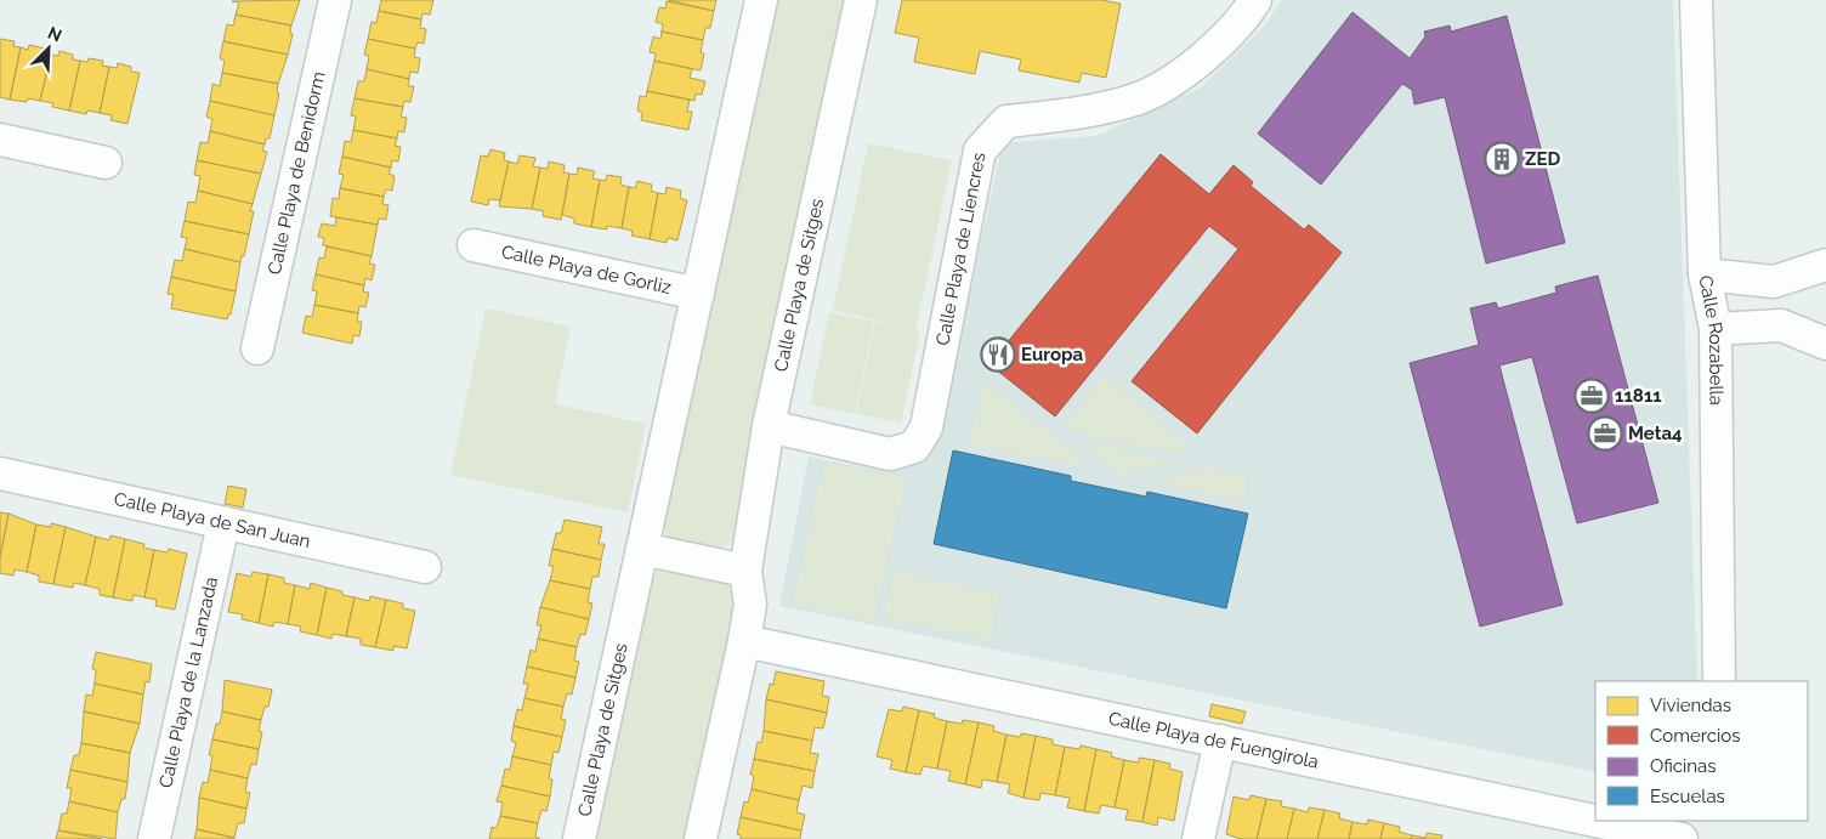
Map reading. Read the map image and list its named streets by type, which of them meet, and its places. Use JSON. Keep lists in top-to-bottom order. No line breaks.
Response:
{"streets":{"street":["Calle Playa de Benidorm","Calle Playa de Liencres","Calle Playa de Gorliz","Calle Playa de Sitges","Calle Rozabella","Calle Playa de San Juan","Calle Playa de la Lanzada","Calle Playa de Fuengirola"]},"crossings":[["Calle Playa de Liencres","Calle Playa de Sitges"],["Calle Playa de Gorliz","Calle Playa de Sitges"],["Calle Playa de Sitges","Calle Playa de Fuengirola"],["Calle Playa de San Juan","Calle Playa de la Lanzada"]],"places":{"building":["ZED"],"restaurant":["Europa"],"office":["11811","Meta4"]},"legend":["Viviendas","Comercios","Oficinas","Escuelas"],"north":"top right"}
